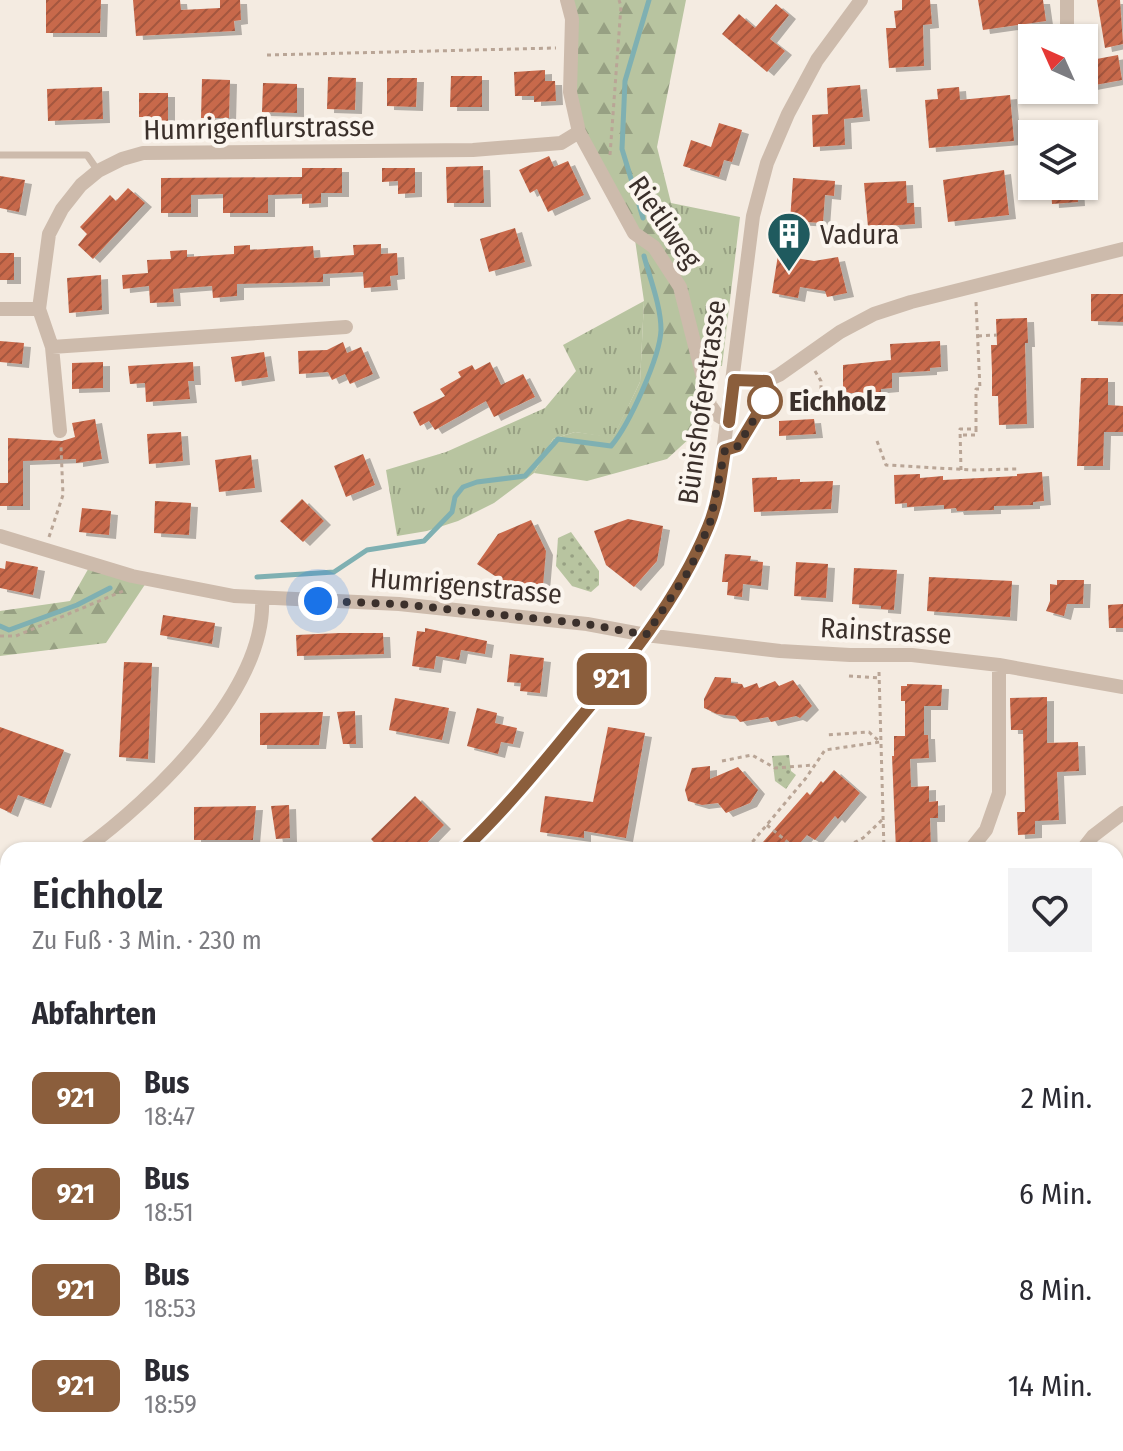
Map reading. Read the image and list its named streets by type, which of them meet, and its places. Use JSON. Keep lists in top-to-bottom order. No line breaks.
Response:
{"streets":{"street":["Humrigenflurstrasse","Rietliweg","Bünishoferstrasse","Humrigenstrasse","Rainstrasse"]},"crossings":[["Humrigenflurstrasse","Rietliweg"],["Rietliweg","Bünishoferstrasse"],["Bünishoferstrasse","Humrigenstrasse"],["Bünishoferstrasse","Rainstrasse"],["Humrigenstrasse","Rainstrasse"]],"places":{"building":["Vadura"],"other":["Eichholz"]},"lines":["bus line 921"],"north":"top left","page":{"on_map":"921","heading":[["Eichholz","Zu Fuß · 3 Min. · 230 m"],"Abfahrten"],"list":[{"mark":"921","name":"Bus","note":"18:47","value":"2 Min."},{"mark":"921","name":"Bus","note":"18:51","value":"6 Min."},{"mark":"921","name":"Bus","note":"18:53","value":"8 Min."},{"mark":"921","name":"Bus","note":"18:59","value":"14 Min."}]}}
